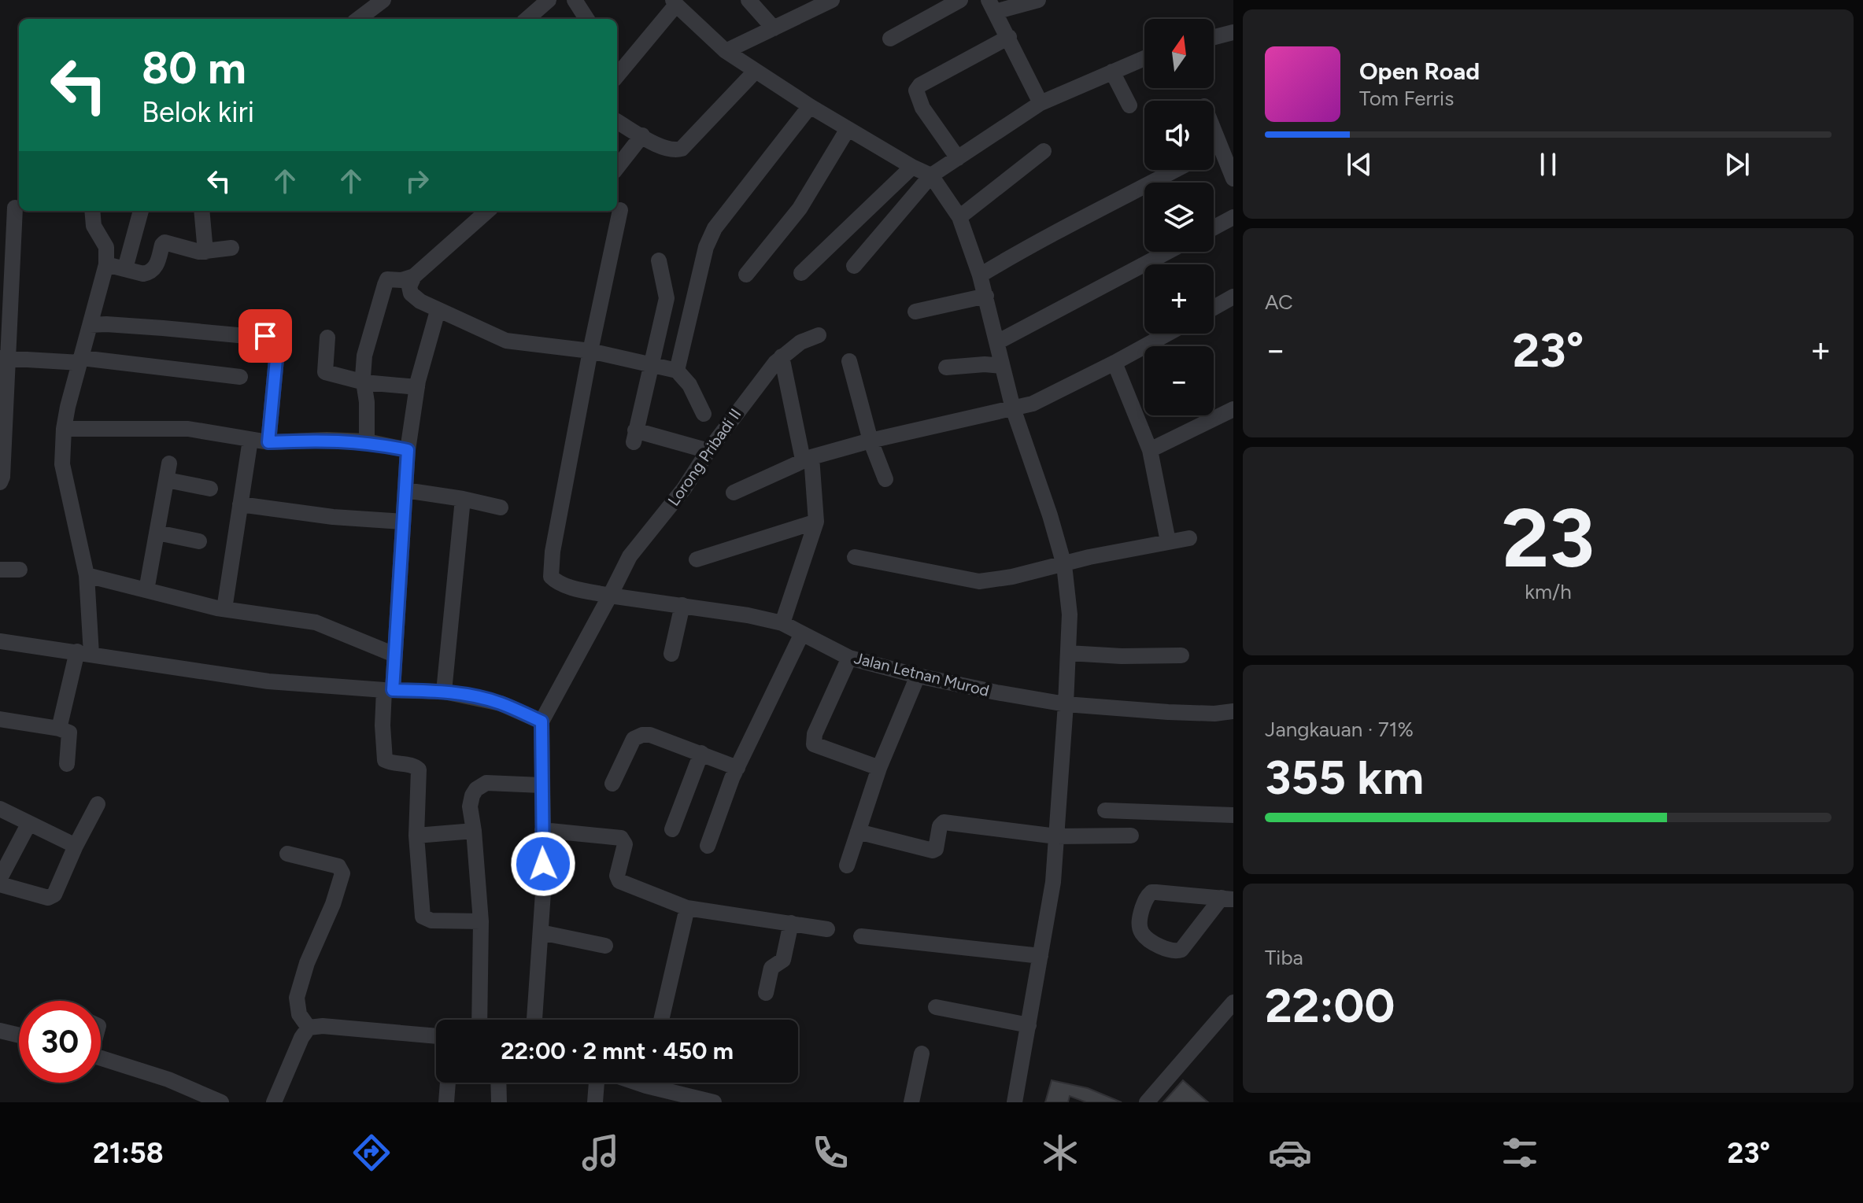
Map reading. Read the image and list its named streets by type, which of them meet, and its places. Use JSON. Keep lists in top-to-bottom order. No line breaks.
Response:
{"streets":{"street":["Lorong Pribadi II","Jalan Letnan Murod"]},"crossings":[["Lorong Pribadi II","Jalan Letnan Murod"]],"north":"top","page":{"map_buttons":["+","−"],"turn":["80 m","Belok kiri"],"song":["Open Road","Tom Ferris"],"tile":["AC",["23","km/h"],["Jangkauan · 71%","355 km"],["Tiba","22:00"]],"heat":["−","23°","+"],"limit":"30","trip":"22:00 · 2 mnt · 450 m","tabs":["21:58","23°"]}}
